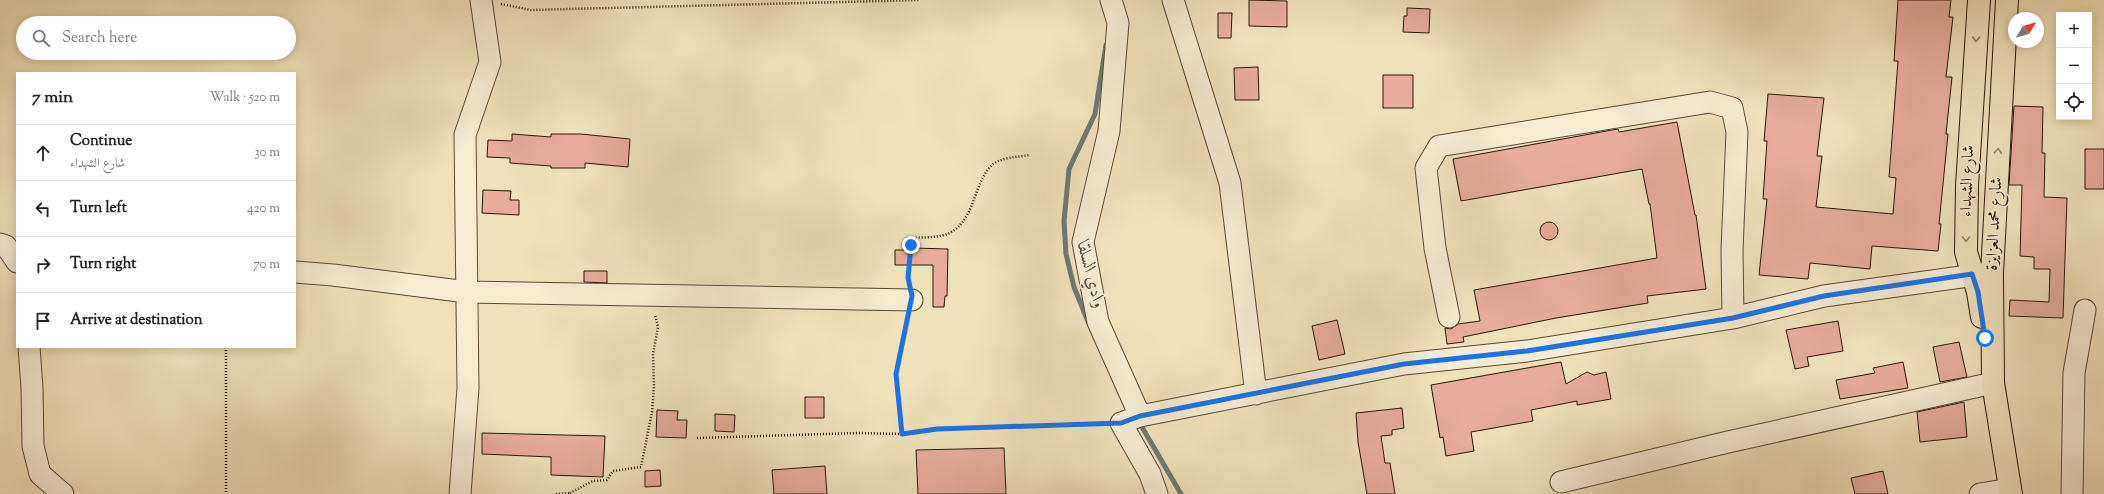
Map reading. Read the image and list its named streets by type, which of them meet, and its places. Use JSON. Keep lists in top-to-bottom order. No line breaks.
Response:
{"streets":{"main road":["شارع الشهداء","شارع محمد العزايزة"]},"crossings":[["شارع الشهداء","شارع محمد العزايزة"]],"one_way":["شارع الشهداء","شارع محمد العزايزة"],"water":["وادي السلقا"],"north":"top right","page":{"map_buttons":["+","−"],"search":"Search here","heading":["7 min","Walk · 520 m"],"list":[["Continue","شارع الشهداء","30 m"],["Turn left","420 m"],["Turn right","70 m"],"Arrive at destination"]}}
